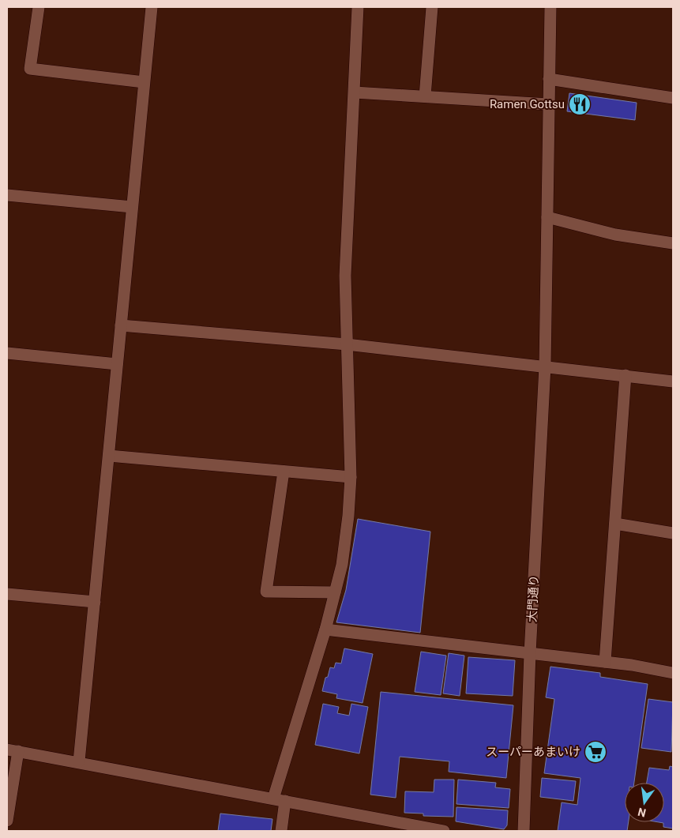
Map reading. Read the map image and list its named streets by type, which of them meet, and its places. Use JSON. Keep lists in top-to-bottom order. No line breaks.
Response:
{"streets":{"street":["大門通り"]},"places":{"restaurant":["Ramen Gottsu"],"supermarket":["スーパーあまいけ"]},"north":"bottom"}
